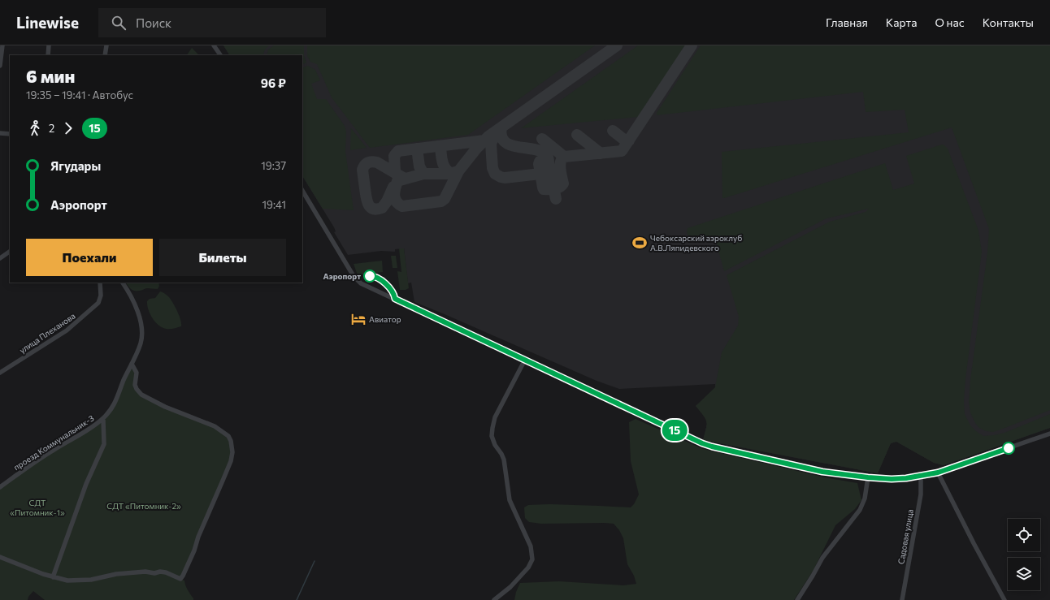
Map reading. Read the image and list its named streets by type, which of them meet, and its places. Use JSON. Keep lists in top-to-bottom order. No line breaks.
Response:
{"streets":{"street":["улица Плеханова","проезд Коммунальник-3","Садовая улица"]},"parks":["СДТ «Питомник-1»","СДТ «Питомник-2»"],"places":{"sports":["Чебоксарский аэроклуб А.В.Ляпидевского"],"other":["Аэропорт"],"hotel":["Авиатор"]},"lines":["bus line 15"],"page":{"header":"Linewise","search":"Поиск","nav":["Главная","Карта","О нас","Контакты"],"on_map":"15","heading":["6 мин","19:35 – 19:41 · Автобус","96 ₽"],"legs":["2","15"],"list":[{"name":"Ягудары","value":"19:37"},{"name":"Аэропорт","value":"19:41"}],"buttons":["Поехали","Билеты"]}}
